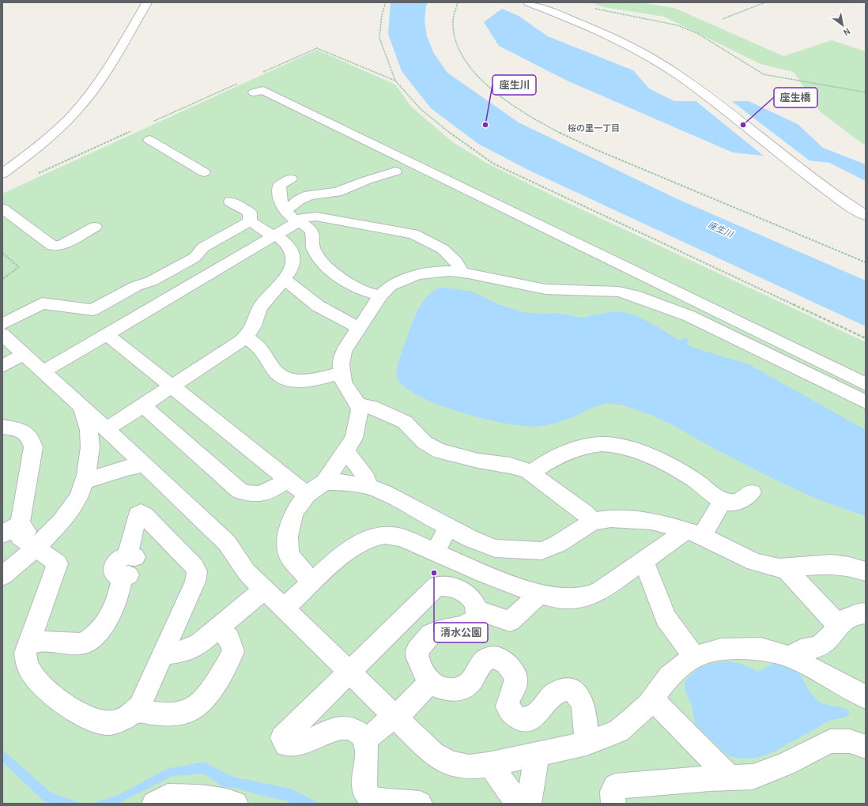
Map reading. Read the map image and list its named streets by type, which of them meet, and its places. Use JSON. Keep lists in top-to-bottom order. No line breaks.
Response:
{"districts":["桜の里一丁目"],"water":["座生川"],"places":["座生川","座生橋","清水公園"],"north":"bottom right"}
